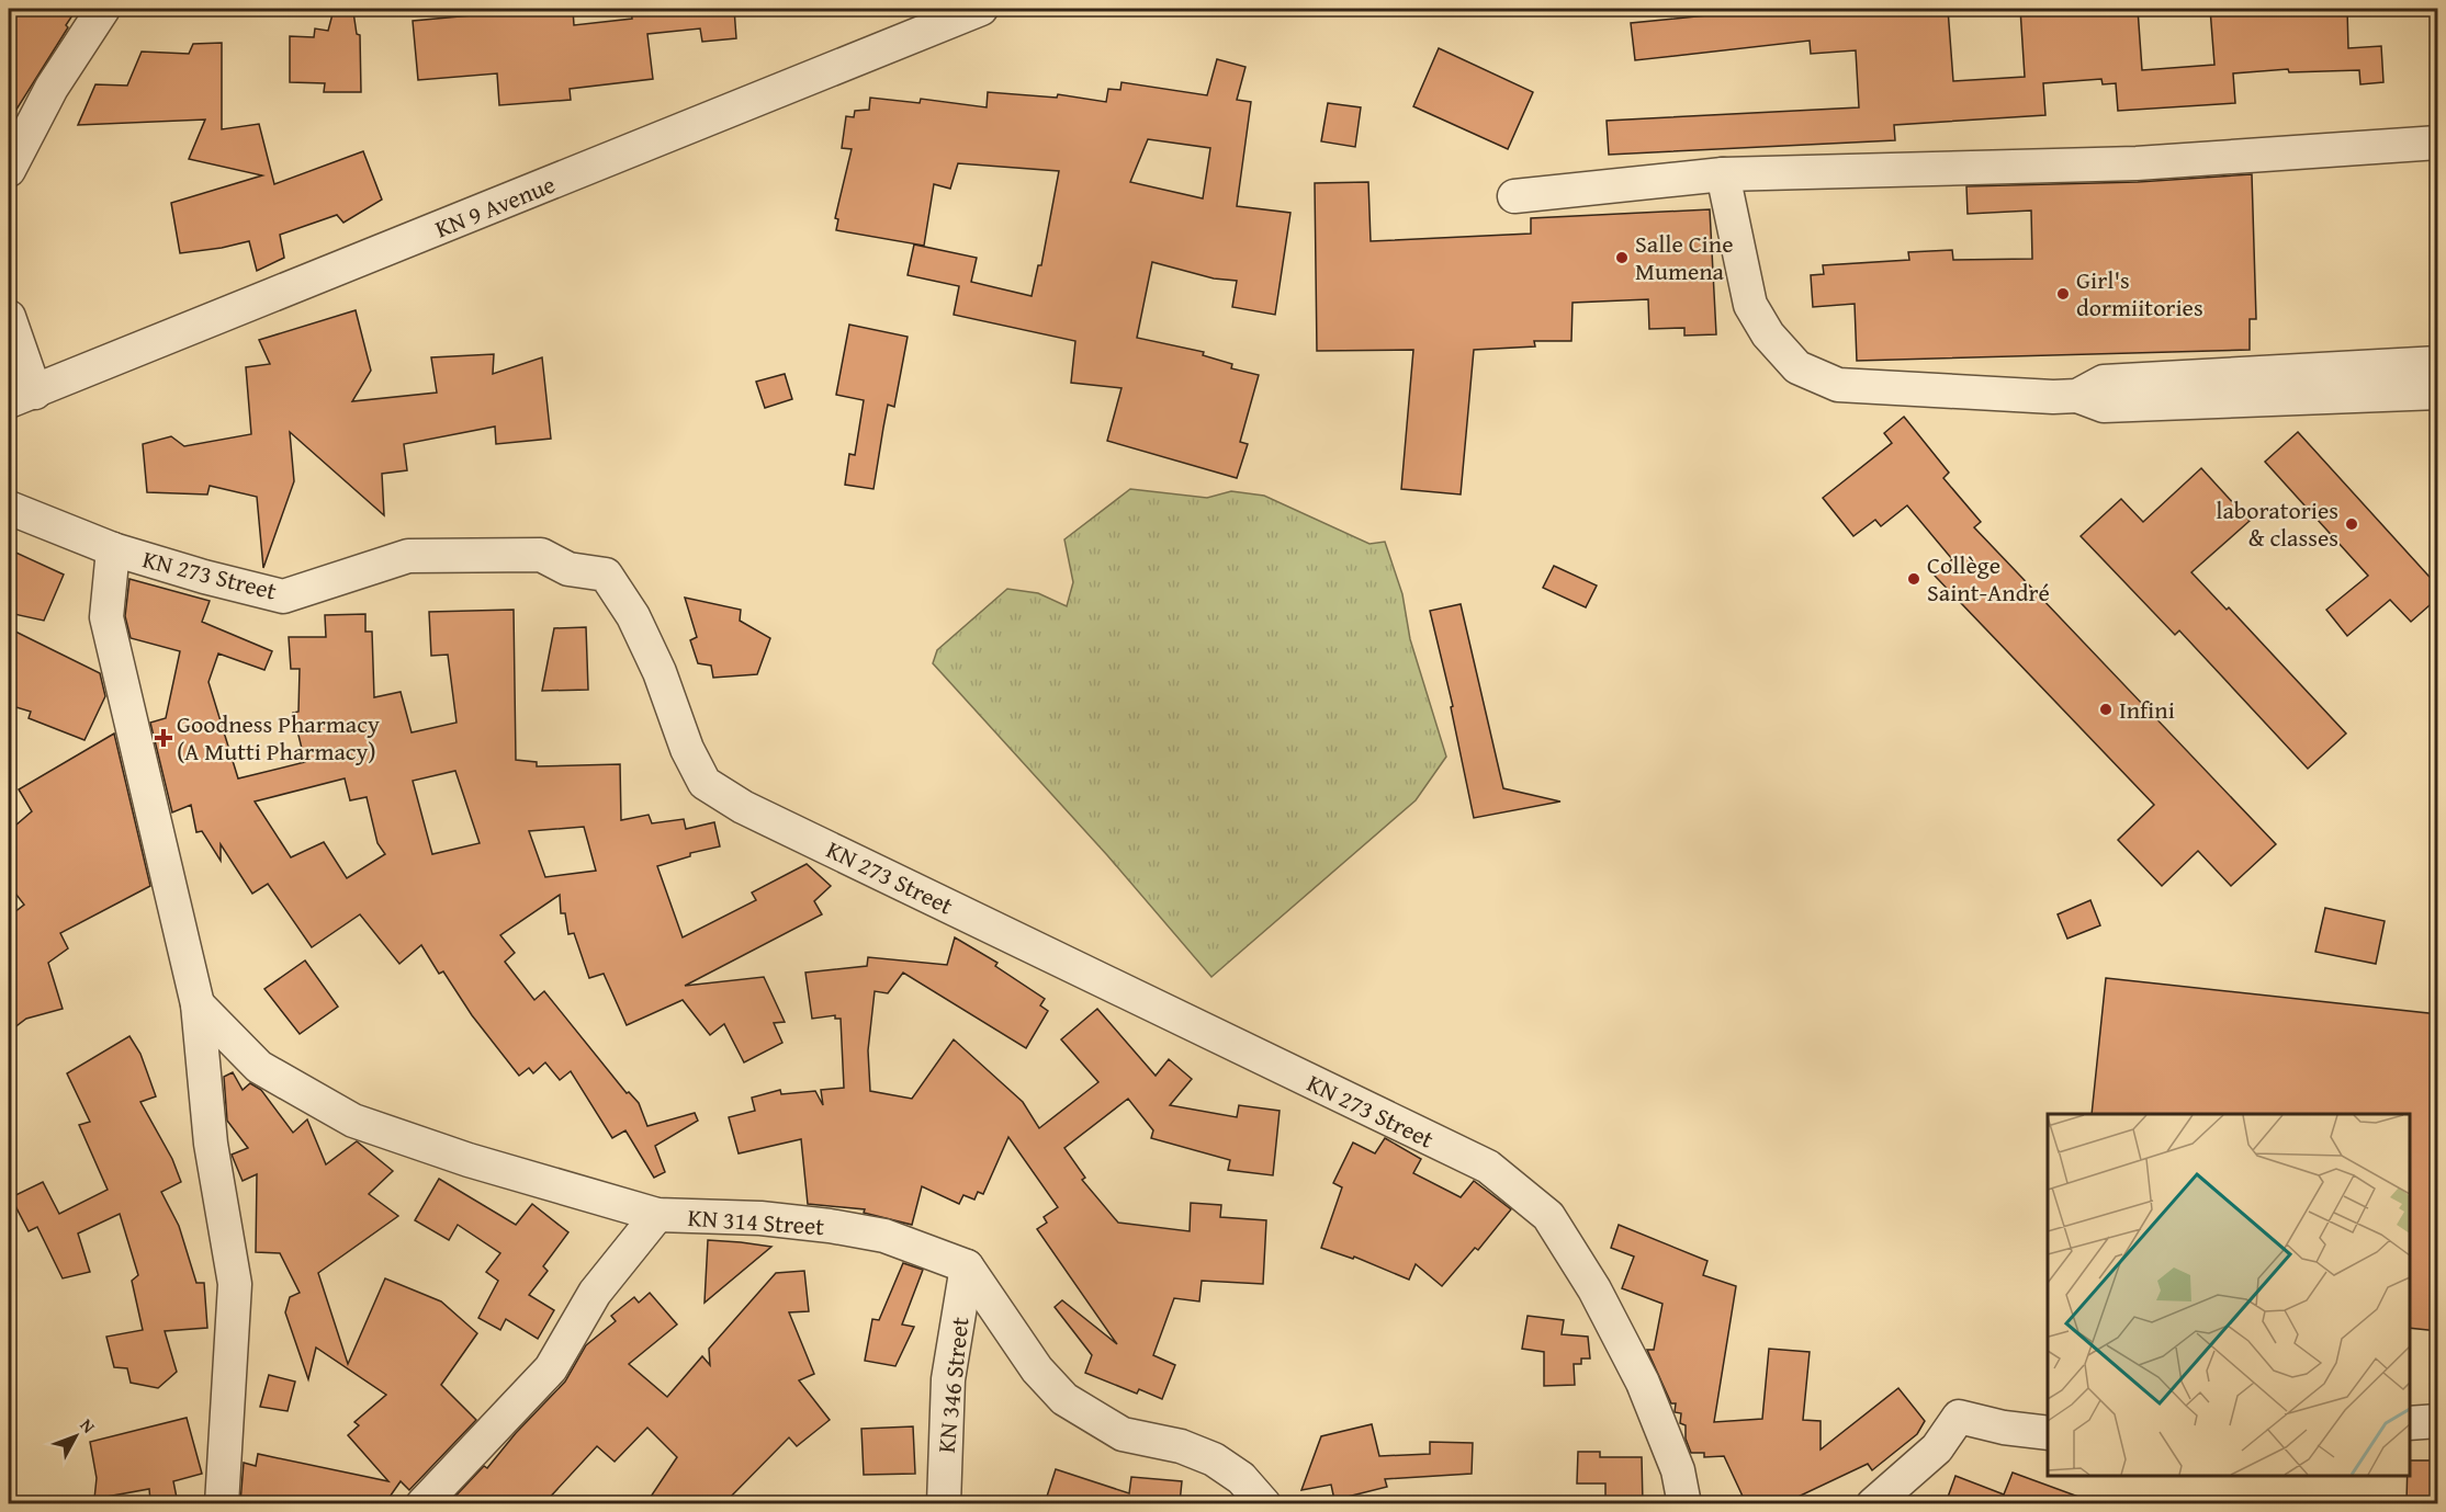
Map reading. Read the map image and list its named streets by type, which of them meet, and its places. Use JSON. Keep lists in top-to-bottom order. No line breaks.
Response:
{"streets":{"street":["KN 9 Avenue","KN 273 Street","KN 314 Street","KN 346 Street"]},"crossings":[["KN 314 Street","KN 346 Street"]],"places":{"other":["Salle Cine Mumena","Girl's dormiitories","laboratories & classes","Collège Saint-André","Infini"],"health":["Goodness Pharmacy (A Mutti Pharmacy)"]},"north":"top right"}
